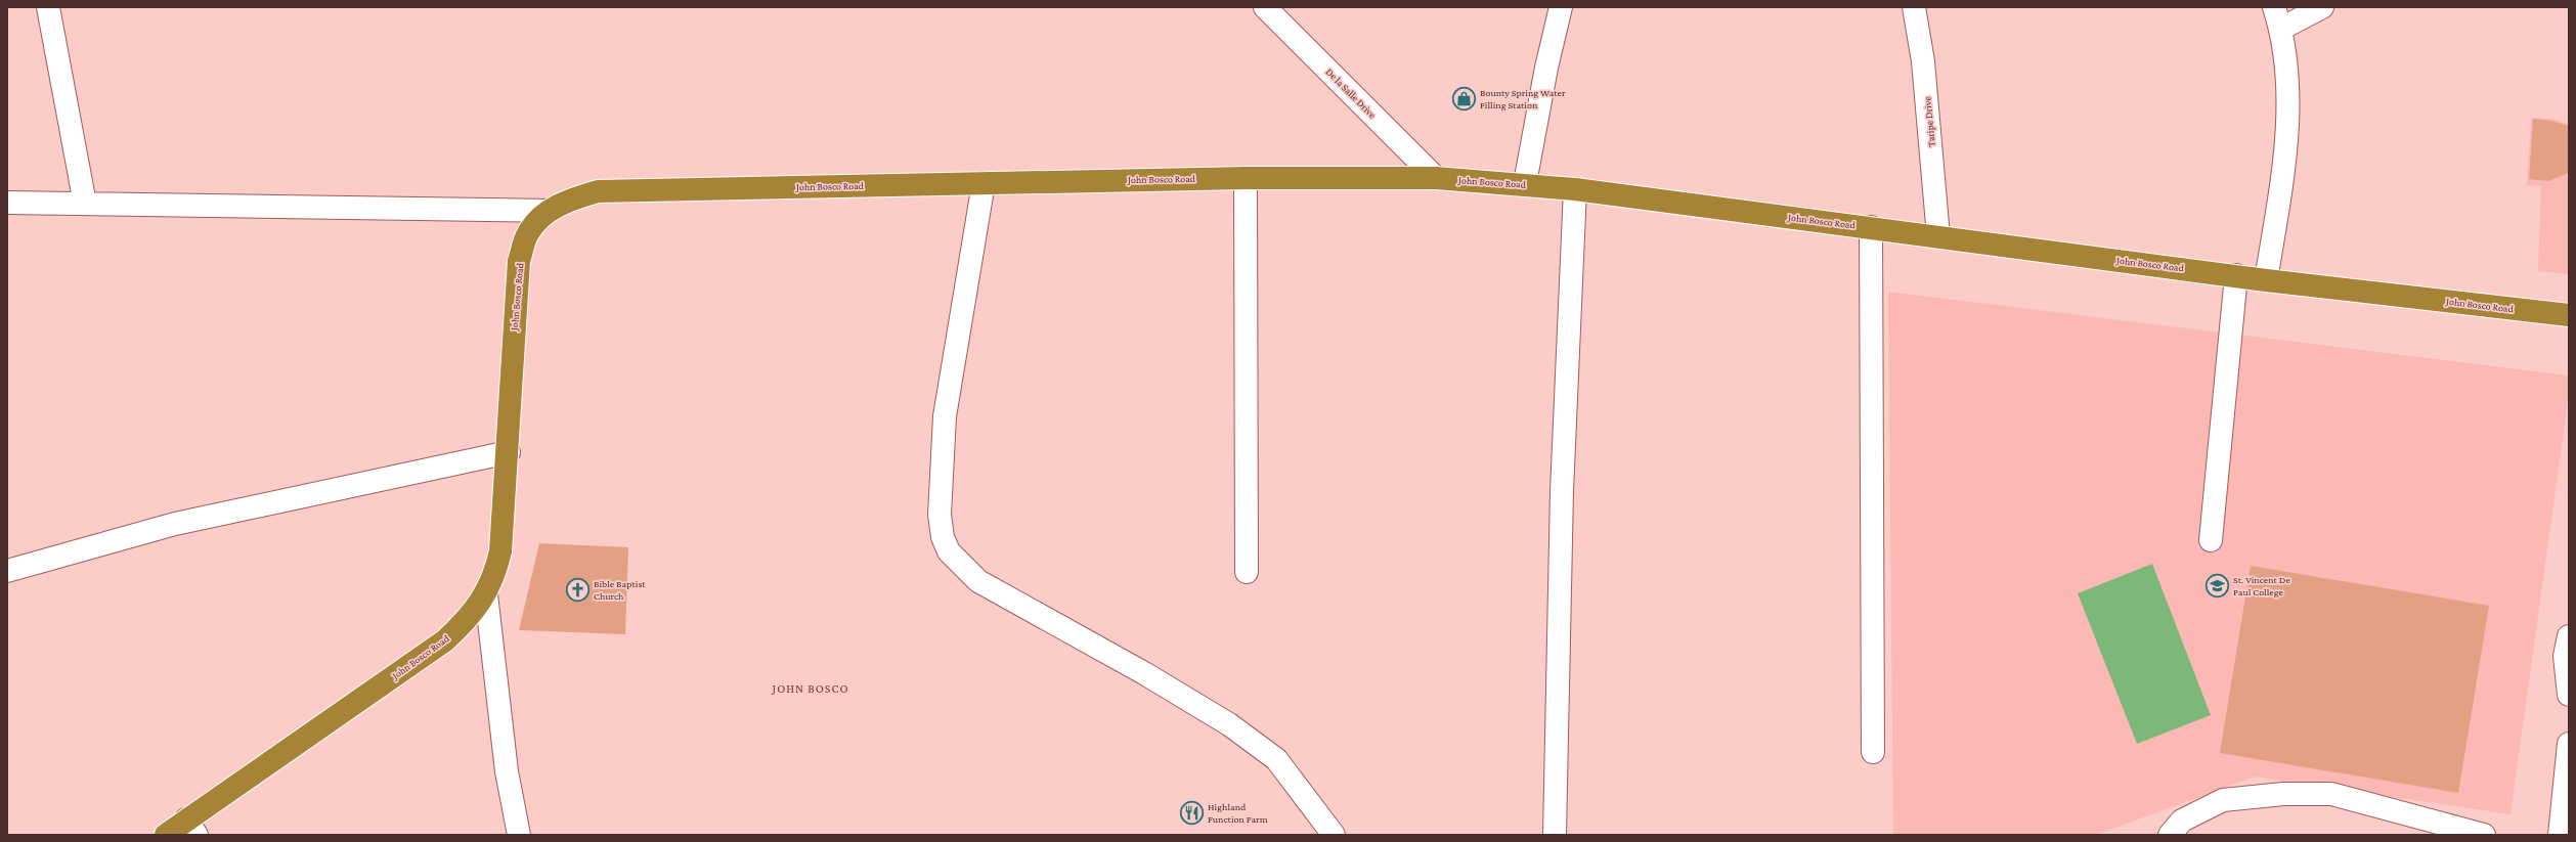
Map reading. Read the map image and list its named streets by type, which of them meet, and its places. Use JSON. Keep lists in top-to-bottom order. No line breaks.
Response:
{"streets":{"highway":["John Bosco Road"],"street":["De la Salle Drive","Taripe Drive"]},"crossings":[["De la Salle Drive","John Bosco Road"],["Taripe Drive","John Bosco Road"]],"districts":["JOHN BOSCO"],"places":{"shop":["Bounty Spring Water Filling Station"],"school or university":["St. Vincent De Paul College"],"church":["Bible Baptist Church"],"restaurant":["Highland Function Farm"]}}
